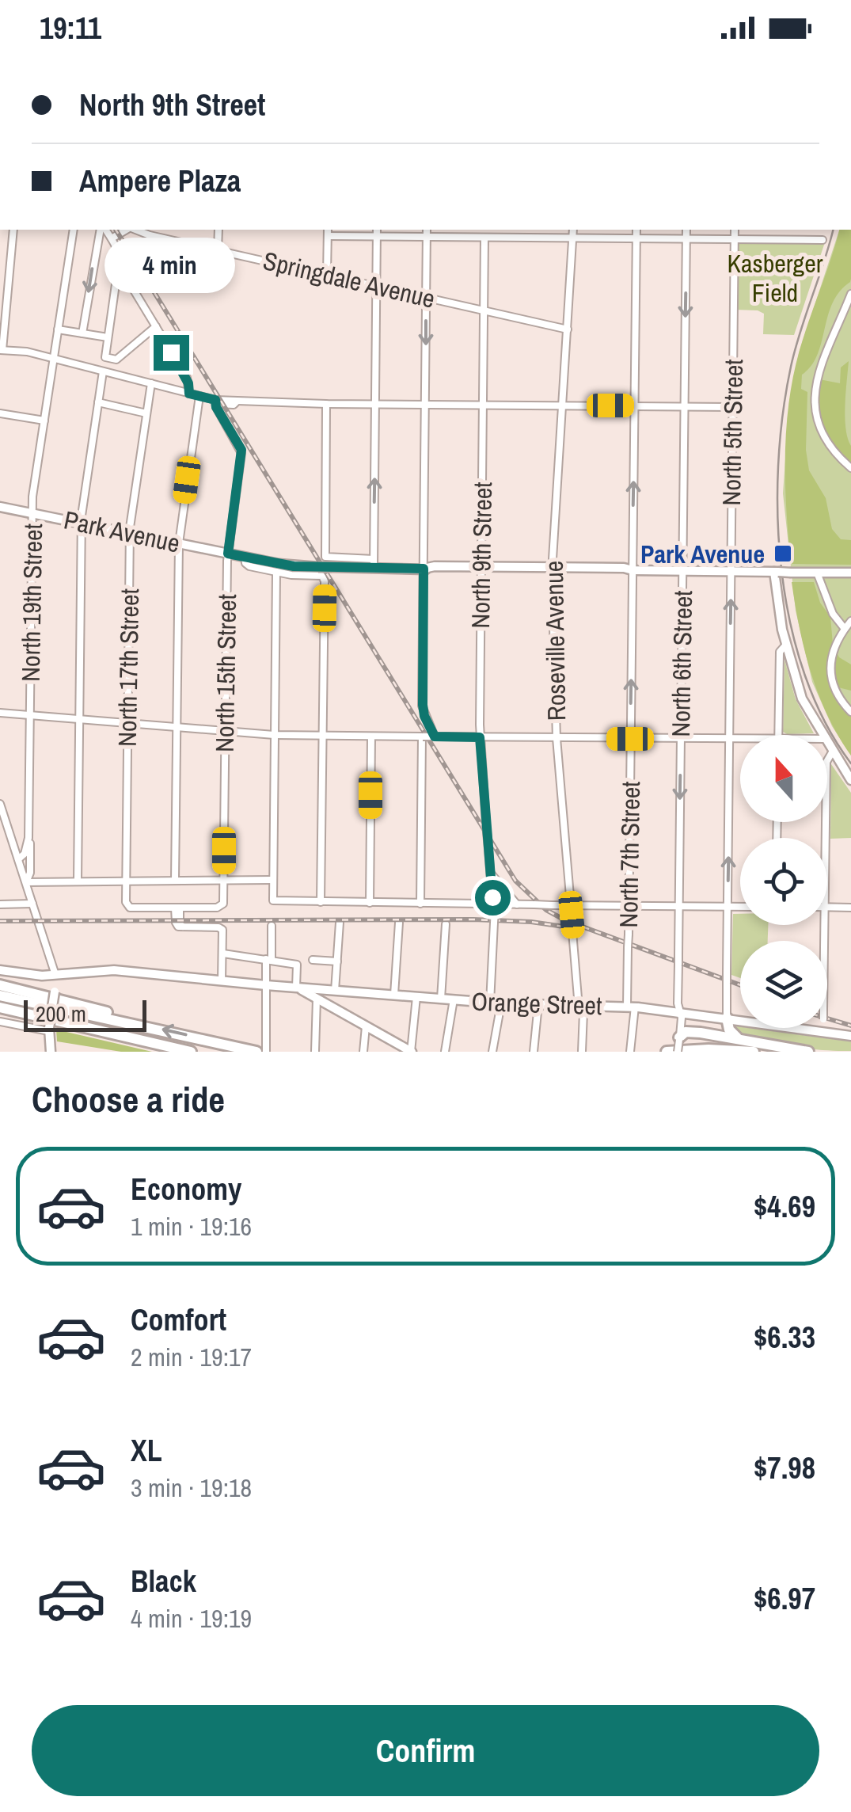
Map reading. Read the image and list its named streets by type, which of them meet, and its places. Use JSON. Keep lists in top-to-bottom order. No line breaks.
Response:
{"streets":{"main road":["Park Avenue","Orange Street"],"street":["Springdale Avenue","North 5th Street","North 9th Street","North 19th Street","Roseville Avenue","North 6th Street","North 17th Street","North 15th Street","North 7th Street"]},"crossings":[["Springdale Avenue","North 9th Street"],["Springdale Avenue","Roseville Avenue"],["North 5th Street","Park Avenue"],["North 5th Street","Orange Street"],["Park Avenue","North 9th Street"],["Park Avenue","North 19th Street"],["Park Avenue","Roseville Avenue"],["Park Avenue","North 6th Street"],["Park Avenue","North 17th Street"],["Park Avenue","North 15th Street"],["Park Avenue","North 7th Street"],["North 9th Street","Orange Street"],["Roseville Avenue","Orange Street"],["North 6th Street","Orange Street"],["North 17th Street","North 15th Street"],["North 7th Street","Orange Street"]],"one_way":["North 5th Street","North 6th Street","North 7th Street"],"parks":["Kasberger Field"],"places":{"transit":["Park Avenue"]},"scale_bar":"200 m","north":"top","page":{"status":"19:11","banner":["North 9th Street","Ampere Plaza"],"bubble":"4 min","scale":"200 m","heading":"Choose a ride","list":[{"name":"Economy","note":"1 min · 19:16","value":"$4.69"},{"name":"Comfort","note":"2 min · 19:17","value":"$6.33"},{"name":"XL","note":"3 min · 19:18","value":"$7.98"},{"name":"Black","note":"4 min · 19:19","value":"$6.97"}],"buttons":"Confirm"}}
